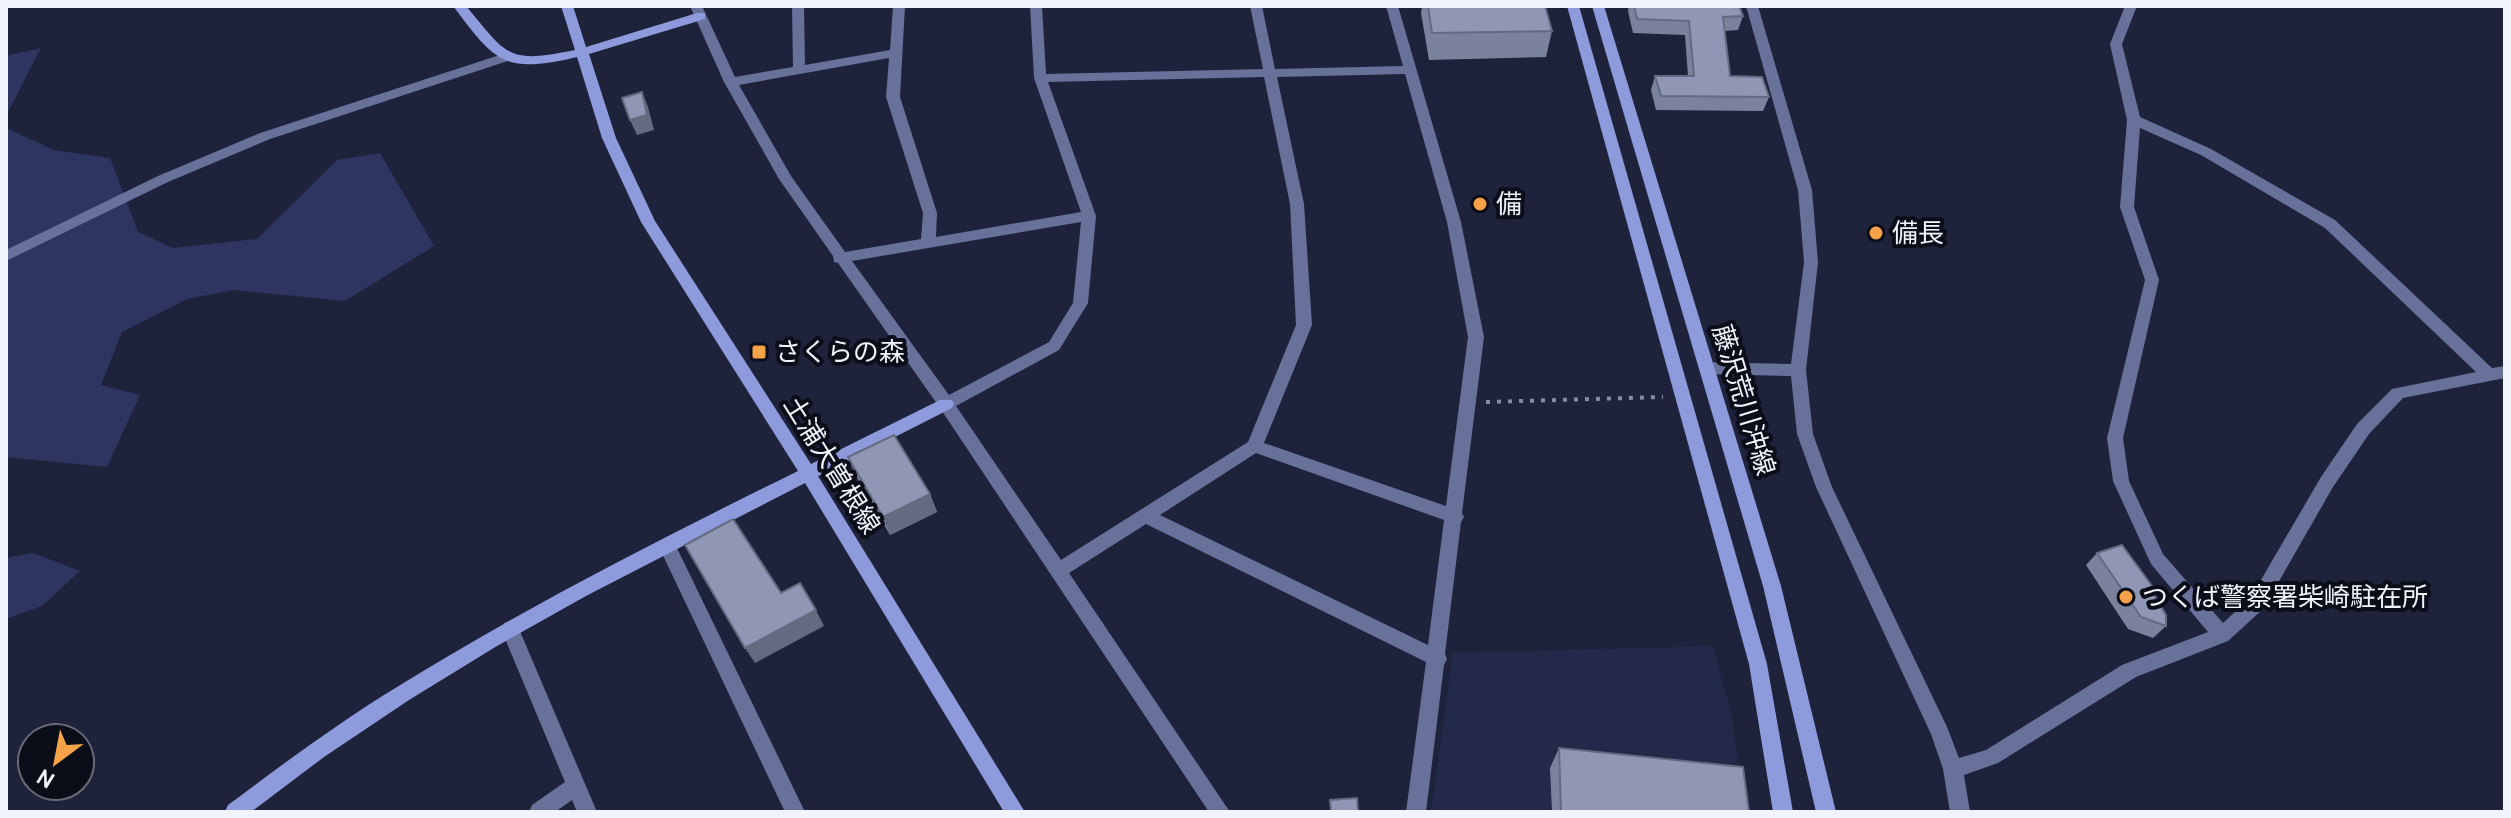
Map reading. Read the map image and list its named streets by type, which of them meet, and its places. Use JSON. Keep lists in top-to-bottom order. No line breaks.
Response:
{"streets":{"main road":["藤沢荒川沖線","土浦大曽根線"]},"places":{"other":["備","備長","つくば警察署柴崎駐在所"],"transit":["さくらの森"]},"north":"bottom left"}
